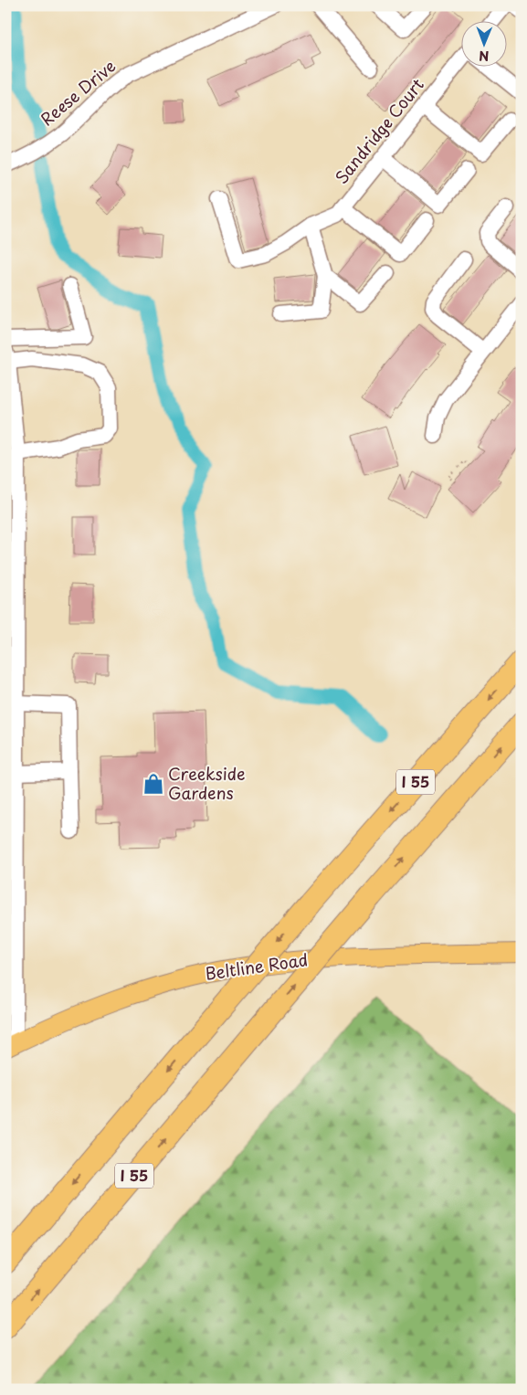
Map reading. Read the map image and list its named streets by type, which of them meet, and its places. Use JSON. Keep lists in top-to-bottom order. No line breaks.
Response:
{"streets":{"highway":["I 55"],"main road":["Beltline Road"],"street":["Reese Drive","Sandridge Court"]},"places":{"shop":["Creekside Gardens"]},"north":"bottom"}
